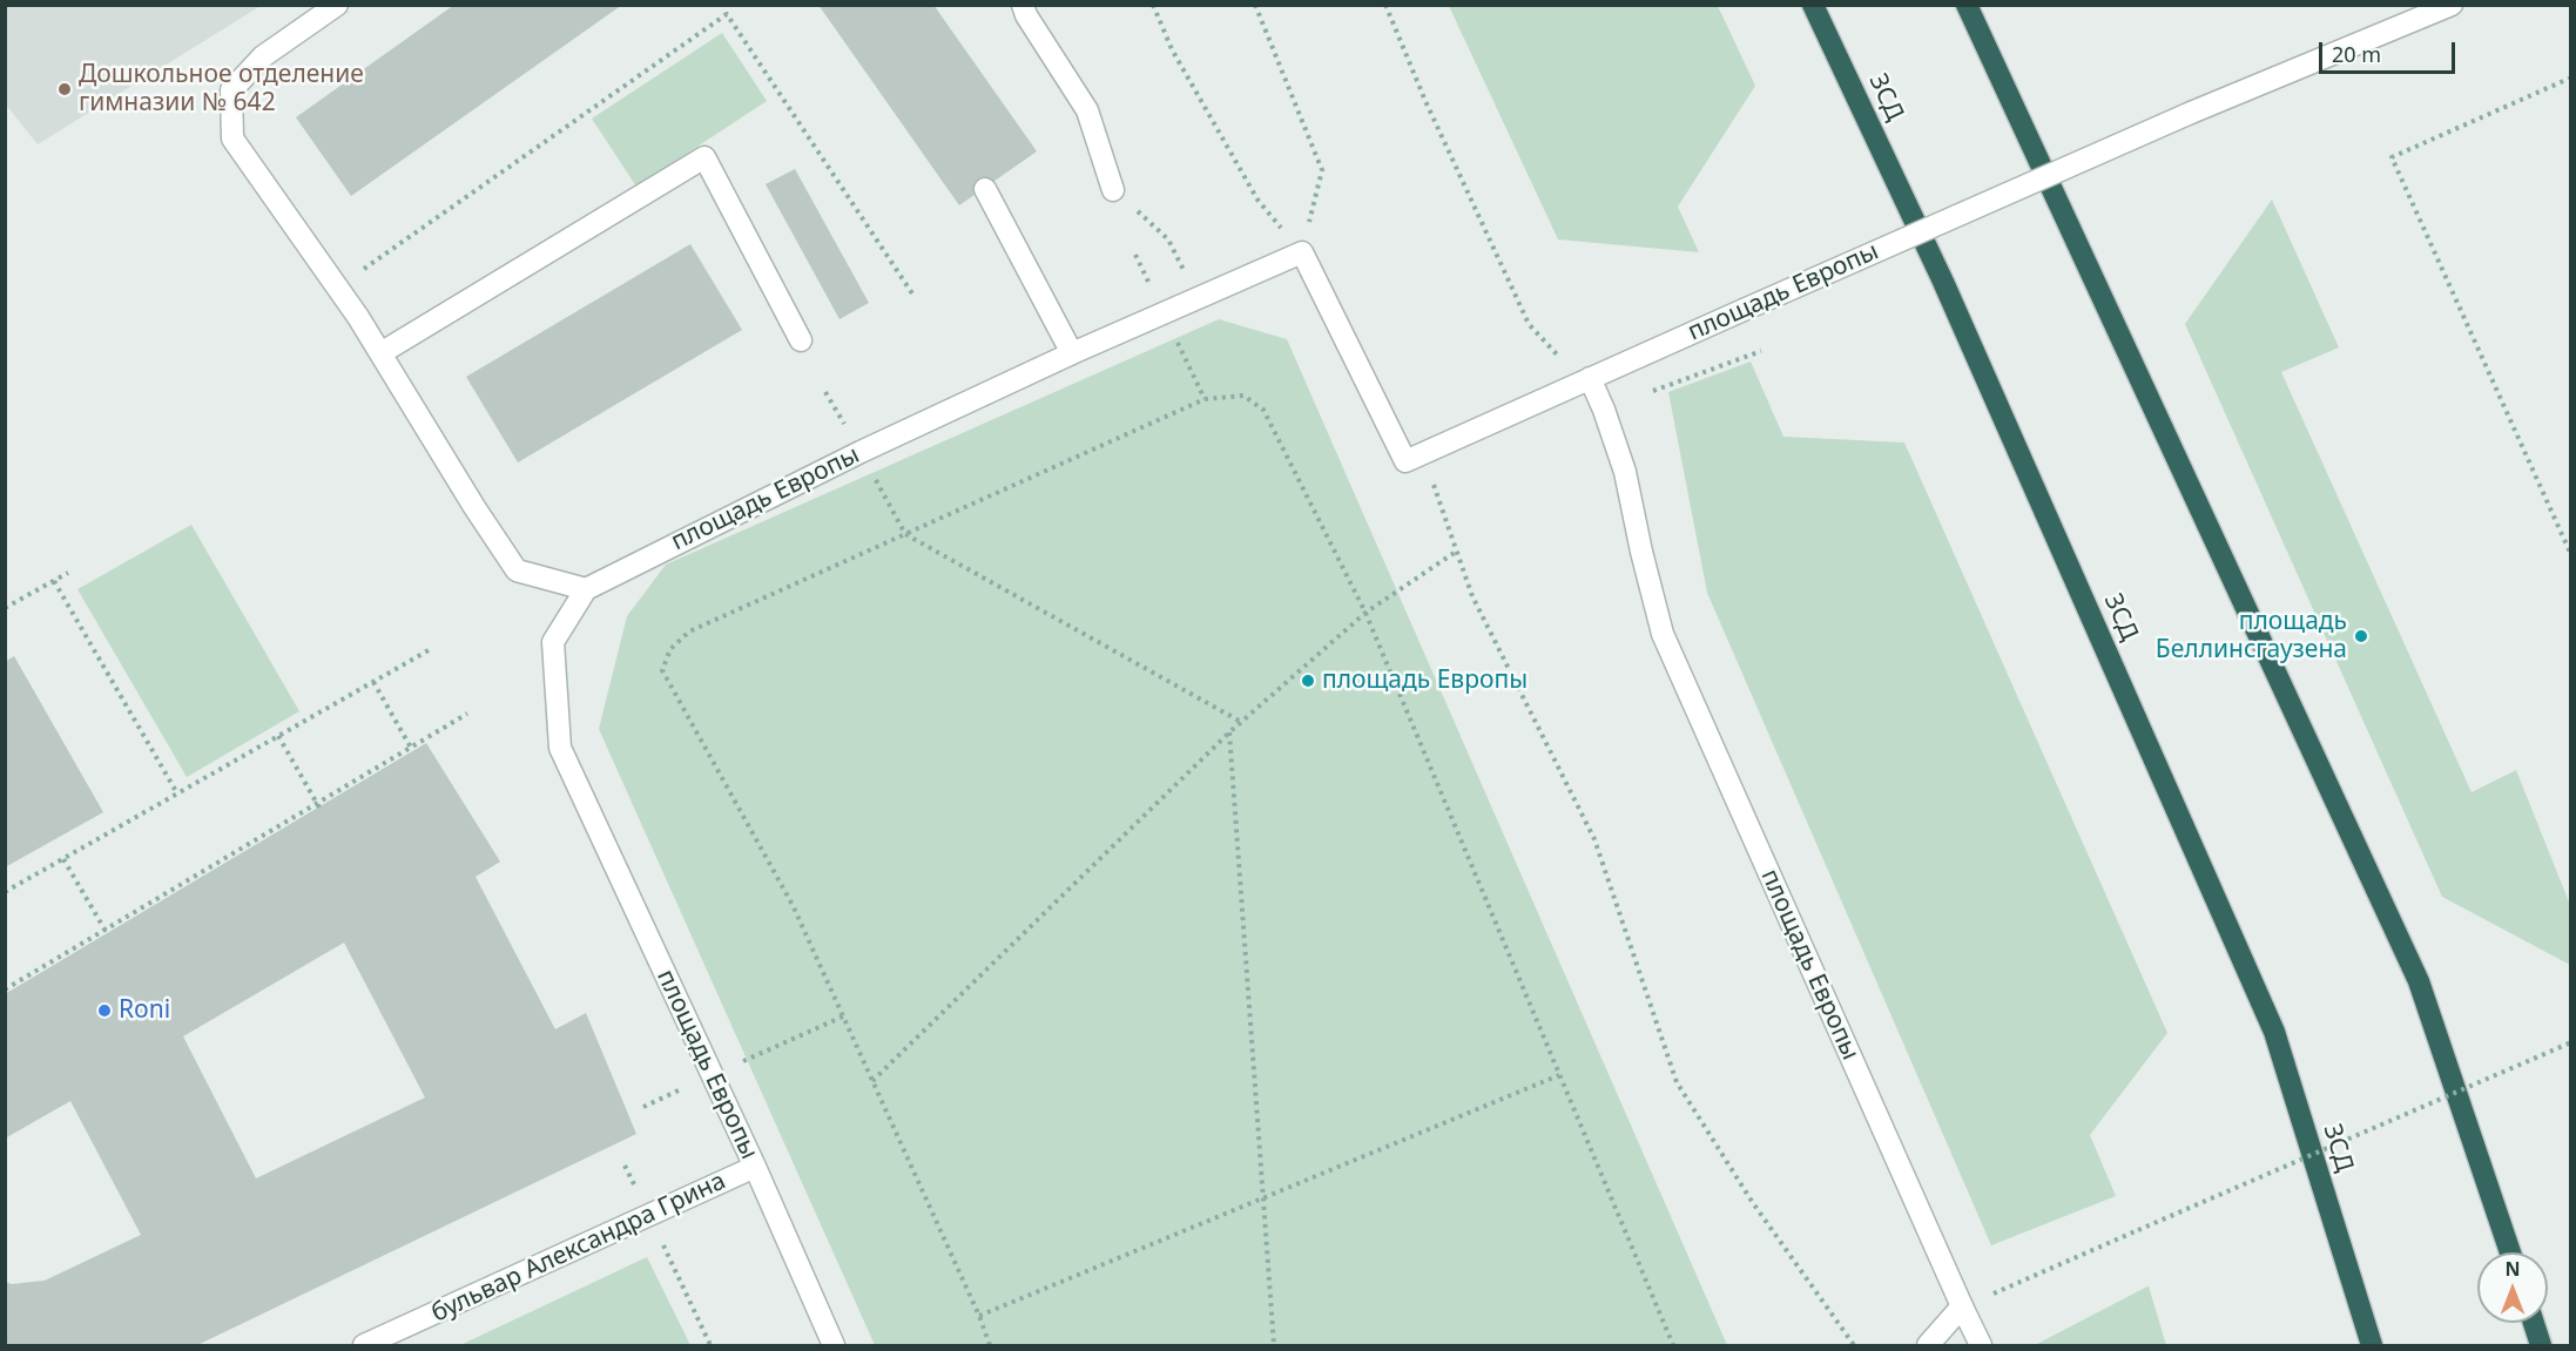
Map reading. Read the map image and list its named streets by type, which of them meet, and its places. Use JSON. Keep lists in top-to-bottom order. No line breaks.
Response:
{"streets":{"highway":["ЗСД"],"street":["площадь Европы","бульвар Александра Грина"]},"crossings":[["площадь Европы","бульвар Александра Грина"]],"places":["Дошкольное отделение гимназии № 642","площадь Беллинсгаузена","площадь Европы","Roni"],"scale_bar":"20 m","north":"top"}
